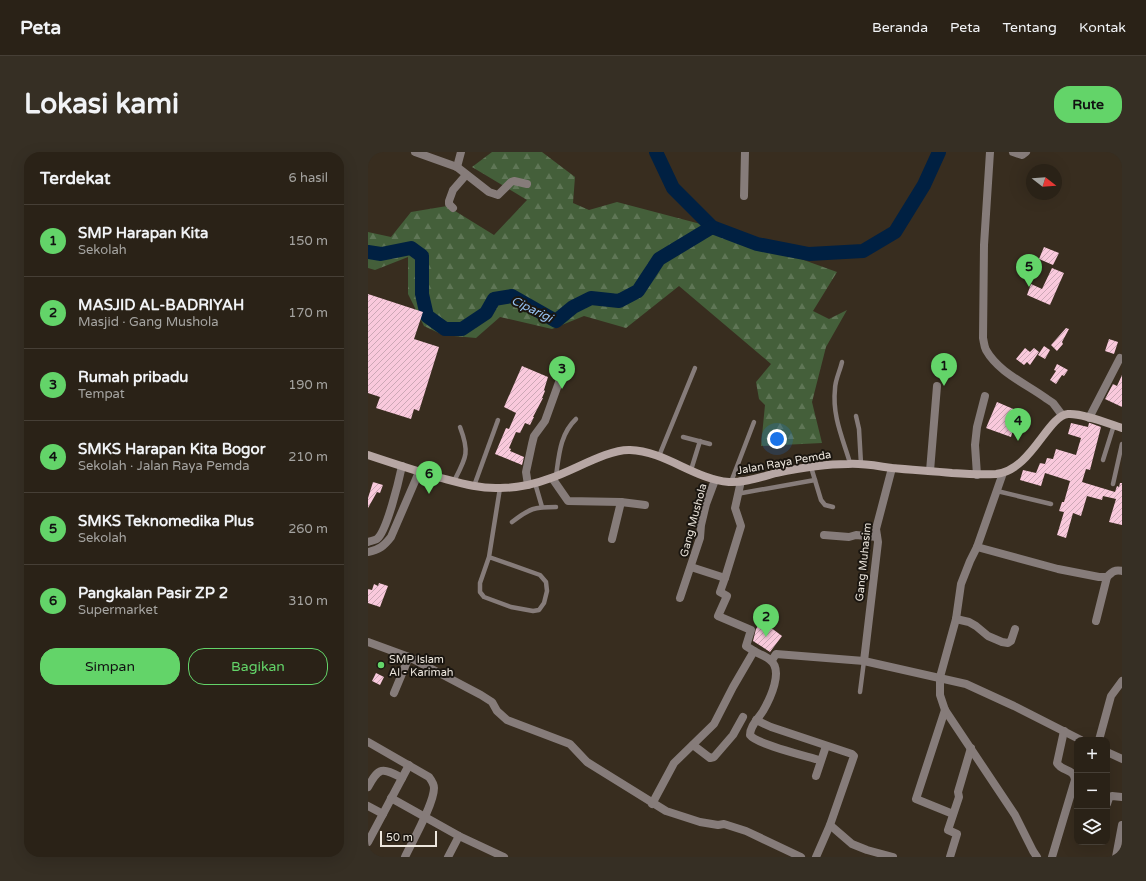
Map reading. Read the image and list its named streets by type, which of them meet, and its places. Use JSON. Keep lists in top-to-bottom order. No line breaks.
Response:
{"streets":{"main road":["Jalan Raya Pemda"],"street":["Gang Mushola","Gang Muhasim"]},"crossings":[["Jalan Raya Pemda","Gang Mushola"],["Jalan Raya Pemda","Gang Muhasim"]],"water":["Ciparigi"],"places":["SMP Islam Al - Karimah"],"scale_bar":"50 m","north":"right","page":{"header":"Peta","nav":["Beranda","Peta","Tentang","Kontak"],"buttons":["Rute",["Simpan","Bagikan"]],"title":"Lokasi kami","heading":["Terdekat","6 hasil"],"list":[{"mark":"1","name":"SMP Harapan Kita","note":"Sekolah","value":"150 m"},{"mark":"2","name":"MASJID AL-BADRIYAH","note":"Masjid · Gang Mushola","value":"170 m"},{"mark":"3","name":"Rumah pribadu","note":"Tempat","value":"190 m"},{"mark":"4","name":"SMKS Harapan Kita Bogor","note":"Sekolah · Jalan Raya Pemda","value":"210 m"},{"mark":"5","name":"SMKS Teknomedika Plus","note":"Sekolah","value":"260 m"},{"mark":"6","name":"Pangkalan Pasir ZP 2","note":"Supermarket","value":"310 m"}],"pins":["5","1","3","4","6","2"],"map_buttons":["+","−"],"scale":"50 m"}}
